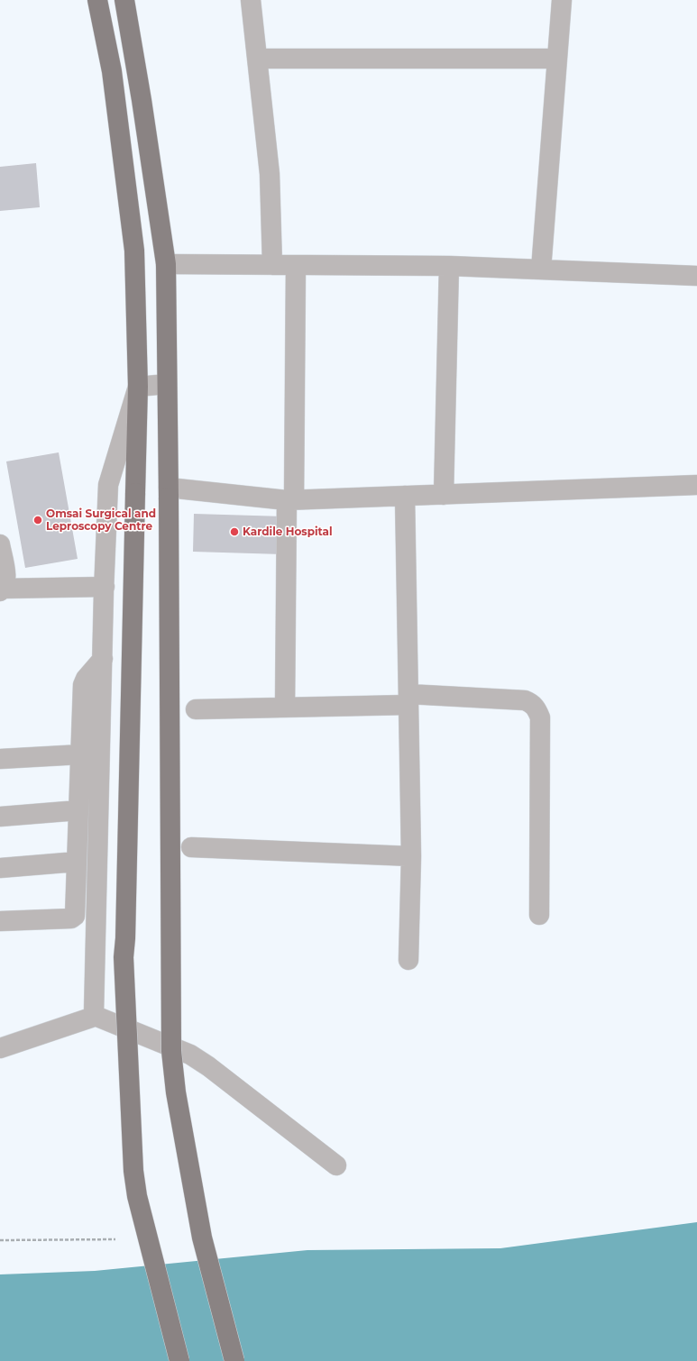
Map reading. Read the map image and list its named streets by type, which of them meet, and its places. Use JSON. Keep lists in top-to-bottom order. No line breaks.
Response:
{"places":["Omsai Surgical and Leproscopy Centre","Kardile Hospital"]}
